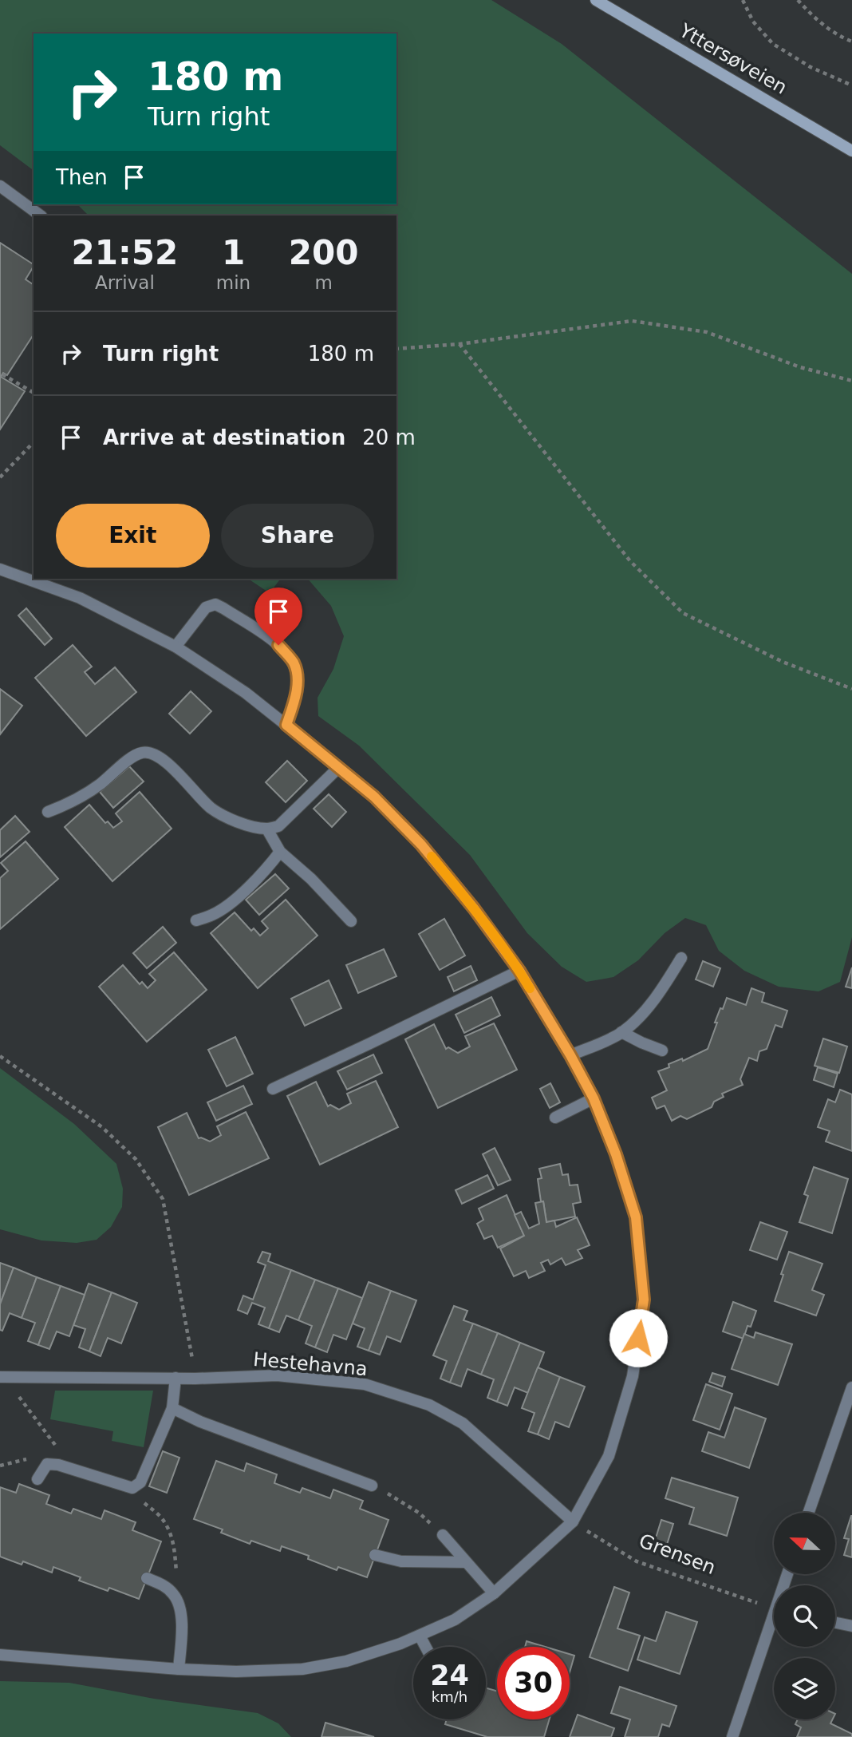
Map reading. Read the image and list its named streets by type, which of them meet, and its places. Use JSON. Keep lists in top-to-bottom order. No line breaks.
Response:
{"streets":{"main road":["Yttersøveien"],"street":["Hestehavna"],"path":["Grensen"]},"crossings":[["Hestehavna","Grensen"]],"north":"left","page":{"turn":["180 m","Turn right"],"then":"Then","eta":["21:52","Arrival","1","min","200","m"],"list":[{"name":"Turn right","value":"180 m"},{"name":"Arrive at destination","value":"20 m"}],"buttons":["Exit","Share"],"speed":"24 km/h","limit":"30"}}
